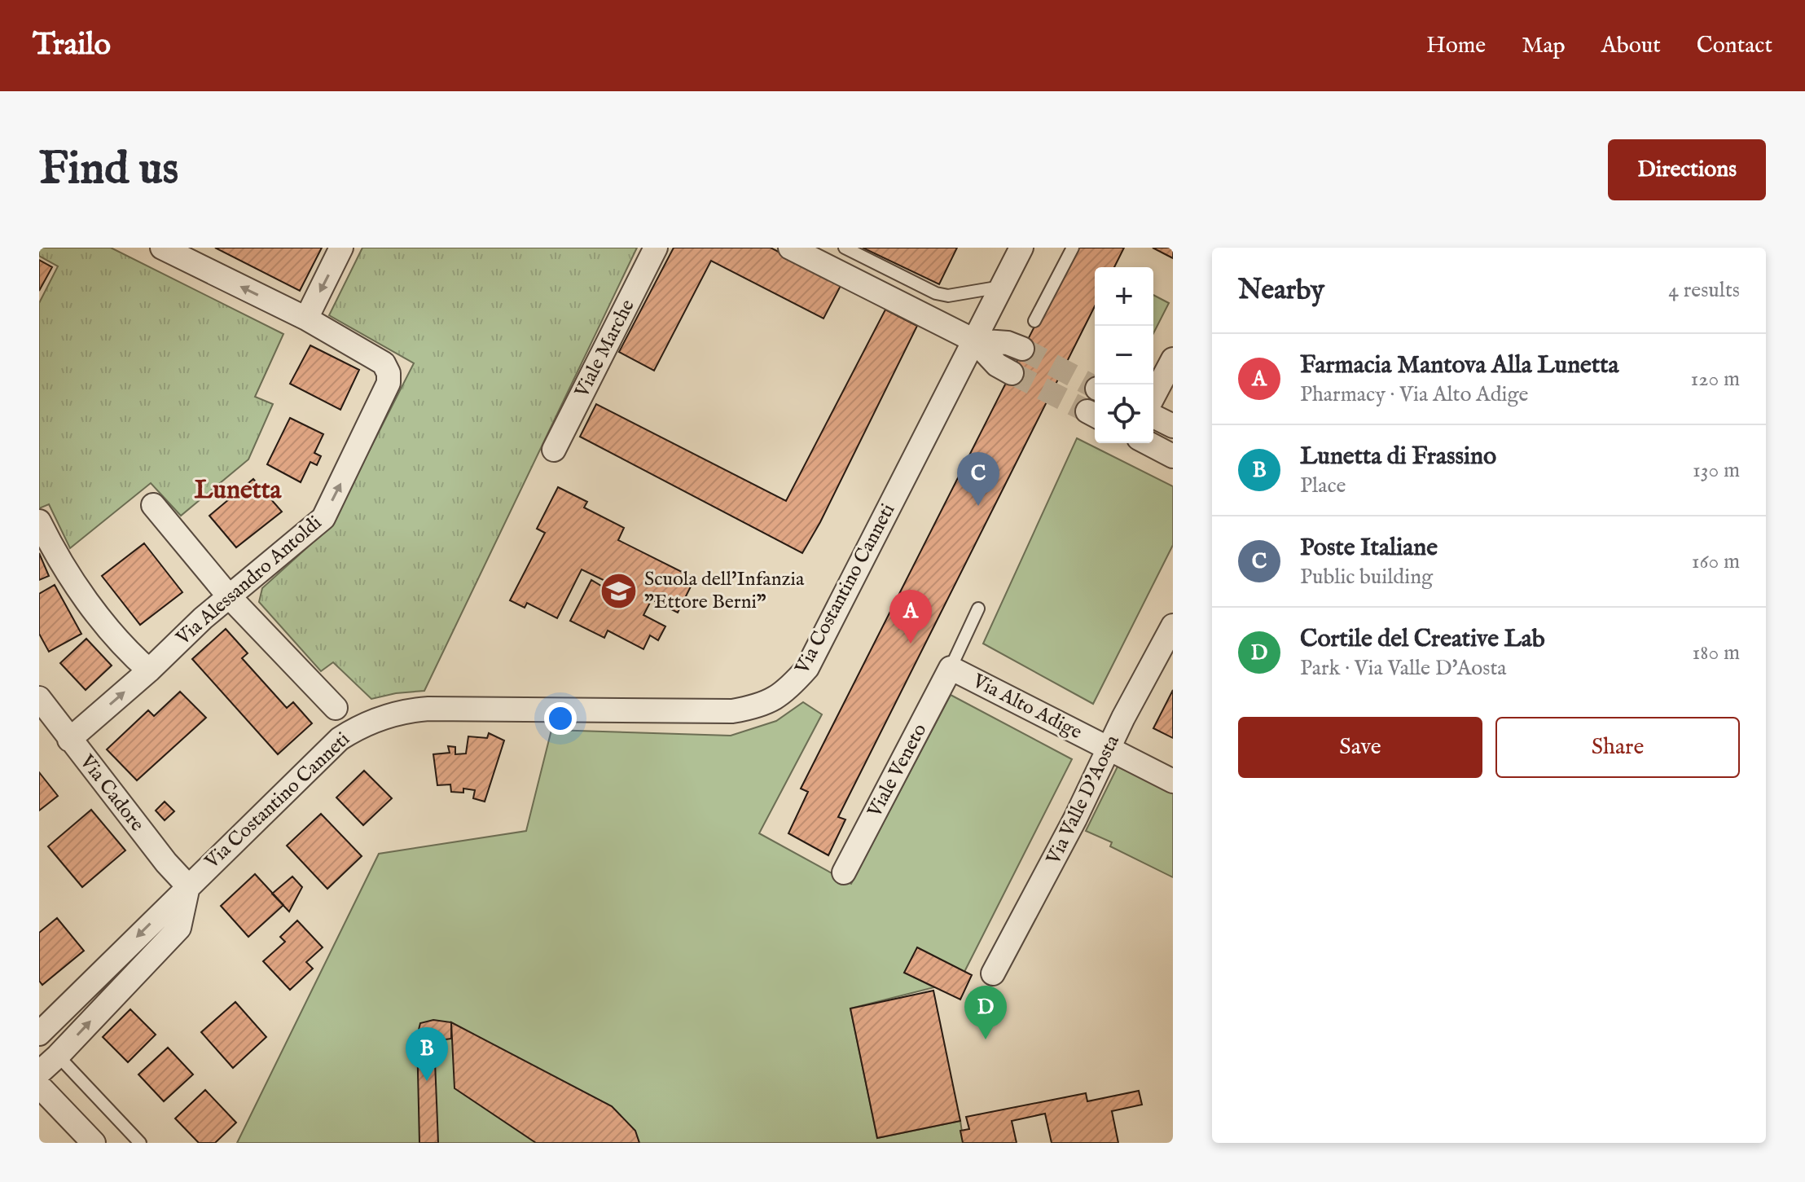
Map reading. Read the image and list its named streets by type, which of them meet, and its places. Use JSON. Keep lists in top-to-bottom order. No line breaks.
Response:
{"streets":{"street":["Viale Marche","Via Alessandro Antoldi","Via Costantino Canneti","Via Alto Adige","Viale Veneto","Via Cadore","Via Valle D'Aosta"]},"crossings":[["Via Alessandro Antoldi","Via Cadore"],["Via Costantino Canneti","Via Cadore"],["Via Alto Adige","Viale Veneto"],["Via Alto Adige","Via Valle D'Aosta"]],"districts":["Lunetta"],"places":{"school or university":["Scuola dell'Infanzia \"Ettore Berni\""]},"page":{"header":"Trailo","nav":["Home","Map","About","Contact"],"buttons":["Directions",["Save","Share"]],"title":"Find us","heading":["Nearby","4 results"],"map_buttons":["+","−"],"list":[{"mark":"A","name":"Farmacia Mantova Alla Lunetta","note":"Pharmacy · Via Alto Adige","value":"120 m"},{"mark":"B","name":"Lunetta di Frassino","note":"Place","value":"130 m"},{"mark":"C","name":"Poste Italiane","note":"Public building","value":"160 m"},{"mark":"D","name":"Cortile del Creative Lab","note":"Park · Via Valle D'Aosta","value":"180 m"}],"pins":["C","A","D","B"]}}
